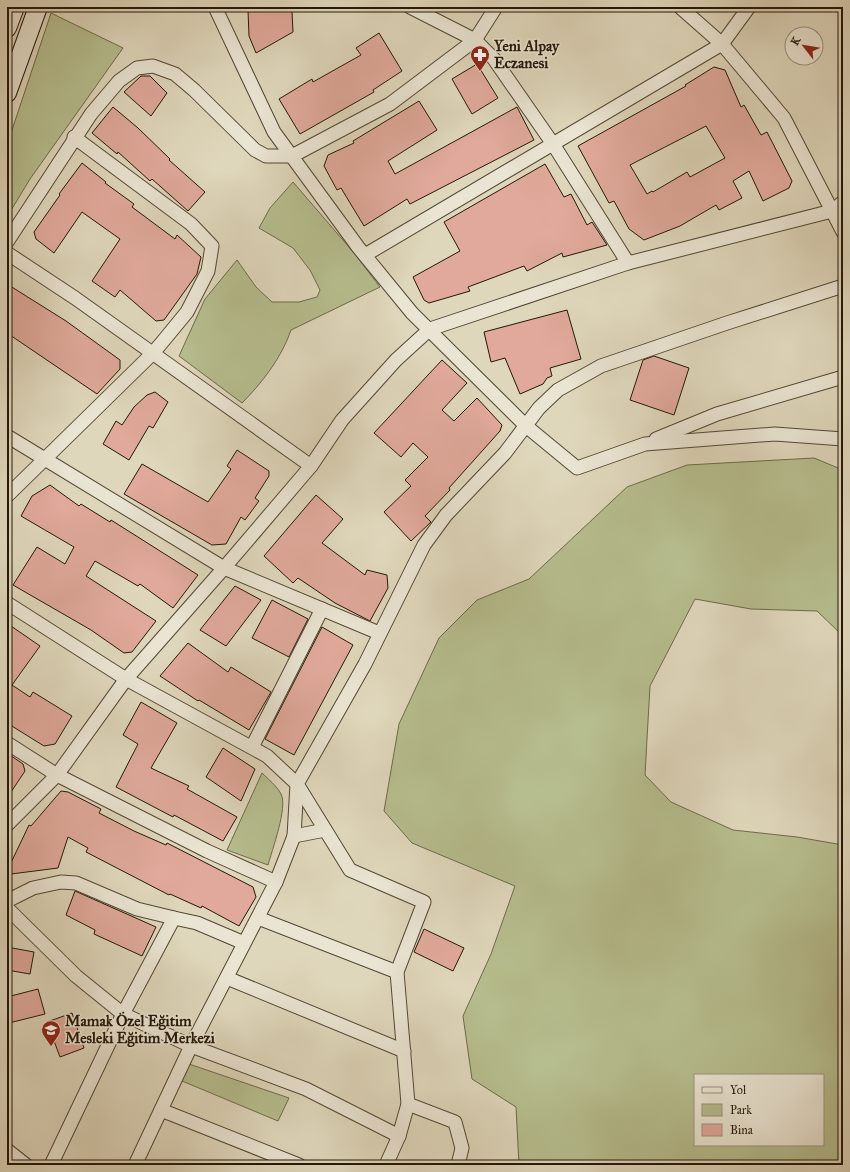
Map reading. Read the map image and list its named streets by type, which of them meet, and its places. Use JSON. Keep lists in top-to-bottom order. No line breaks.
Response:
{"places":{"pharmacy":["Yeni Alpay Eczanesi"],"school or university":["Mamak Özel Eğitim Mesleki Eğitim Merkezi"]},"legend":["Yol","Park","Bina"],"north":"top left"}
